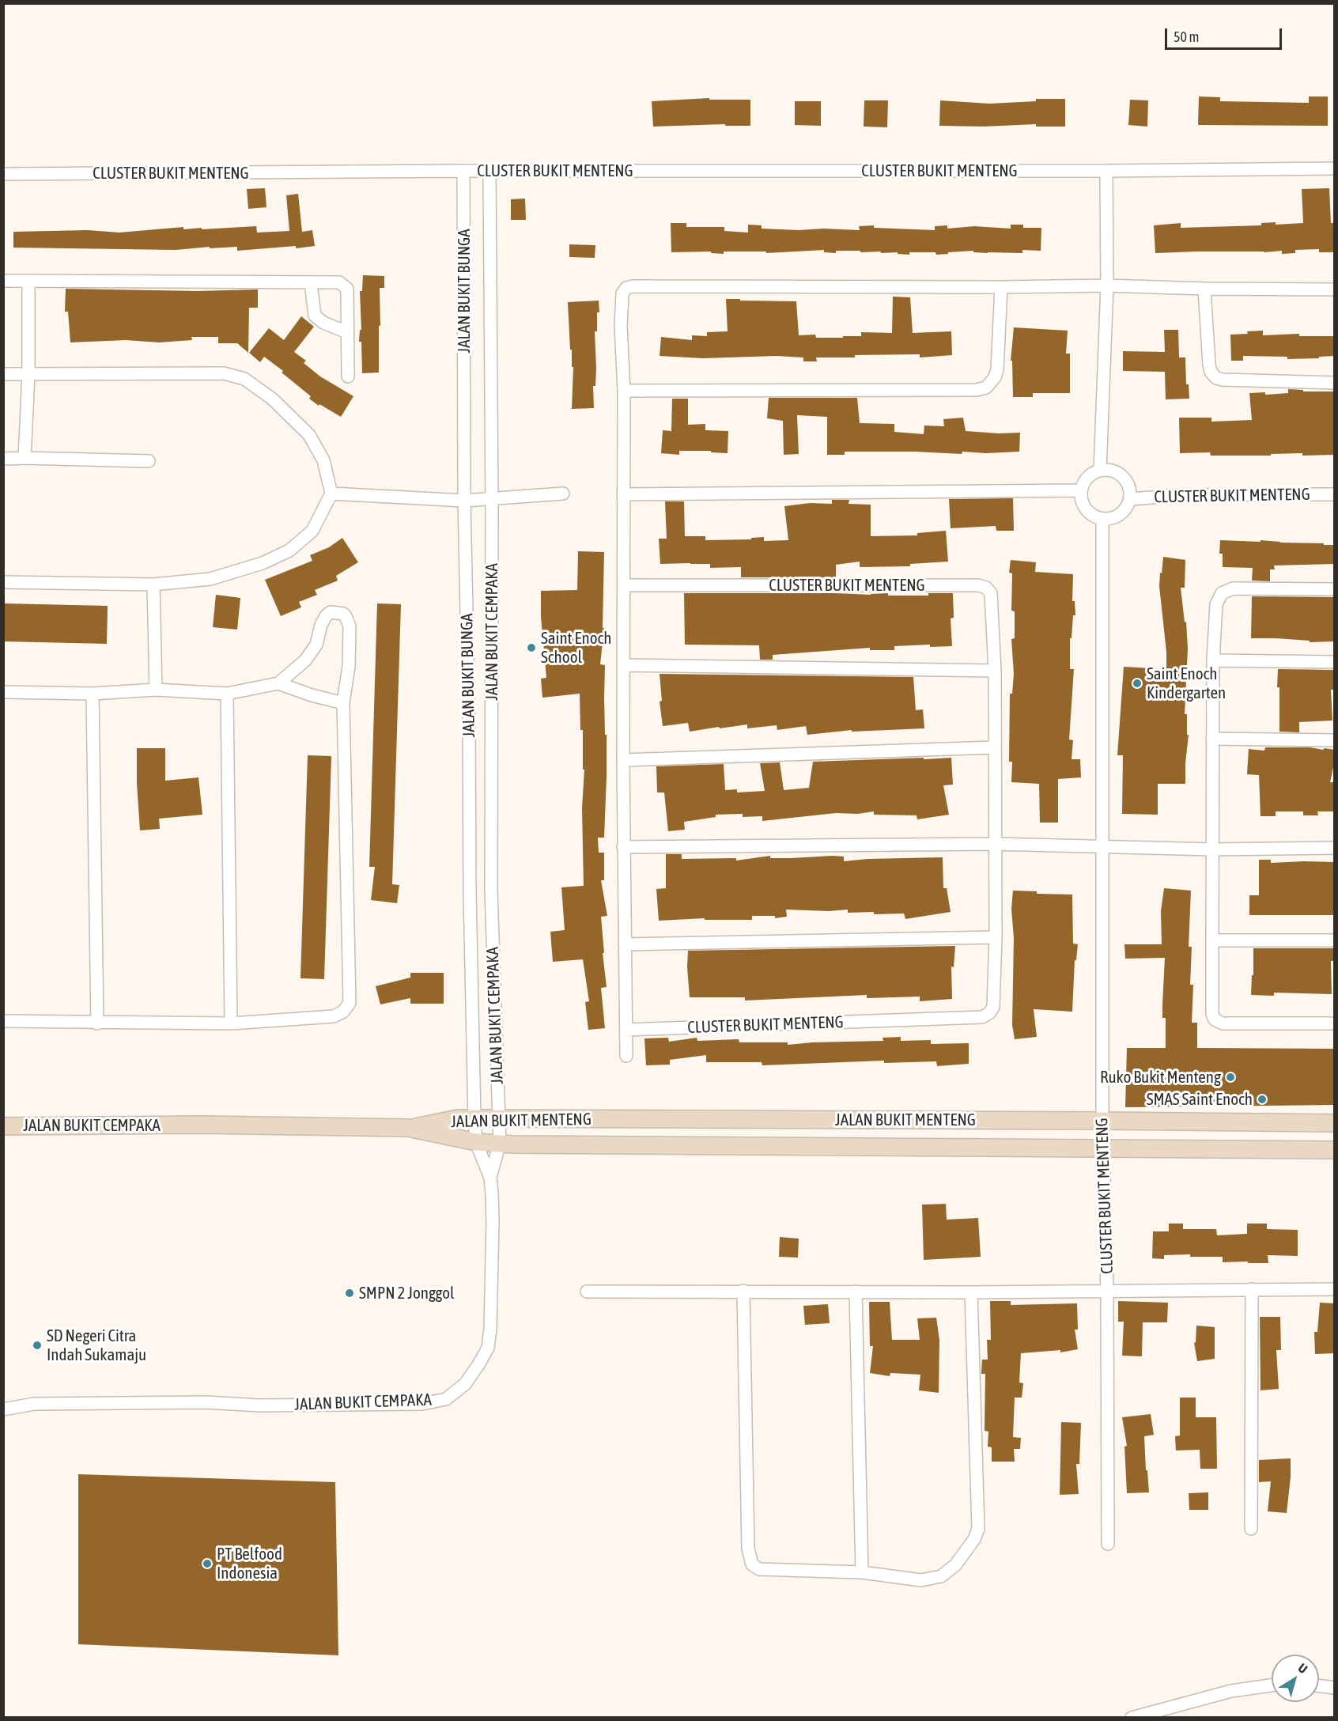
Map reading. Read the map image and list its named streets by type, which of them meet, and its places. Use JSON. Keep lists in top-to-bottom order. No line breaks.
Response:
{"streets":{"street":["CLUSTER BUKIT MENTENG","JALAN BUKIT BUNGA","JALAN BUKIT CEMPAKA","JALAN BUKIT MENTENG"]},"crossings":[["CLUSTER BUKIT MENTENG","JALAN BUKIT BUNGA"],["CLUSTER BUKIT MENTENG","JALAN BUKIT CEMPAKA"],["CLUSTER BUKIT MENTENG","JALAN BUKIT MENTENG"],["JALAN BUKIT BUNGA","JALAN BUKIT CEMPAKA"],["JALAN BUKIT BUNGA","JALAN BUKIT MENTENG"],["JALAN BUKIT CEMPAKA","JALAN BUKIT MENTENG"]],"places":["Saint Enoch School","Saint Enoch Kindergarten","Ruko Bukit Menteng","SMAS Saint Enoch","SMPN 2 Jonggol","SD Negeri Citra Indah Sukamaju","PT Belfood Indonesia"],"scale_bar":"50 m","north":"top right"}
